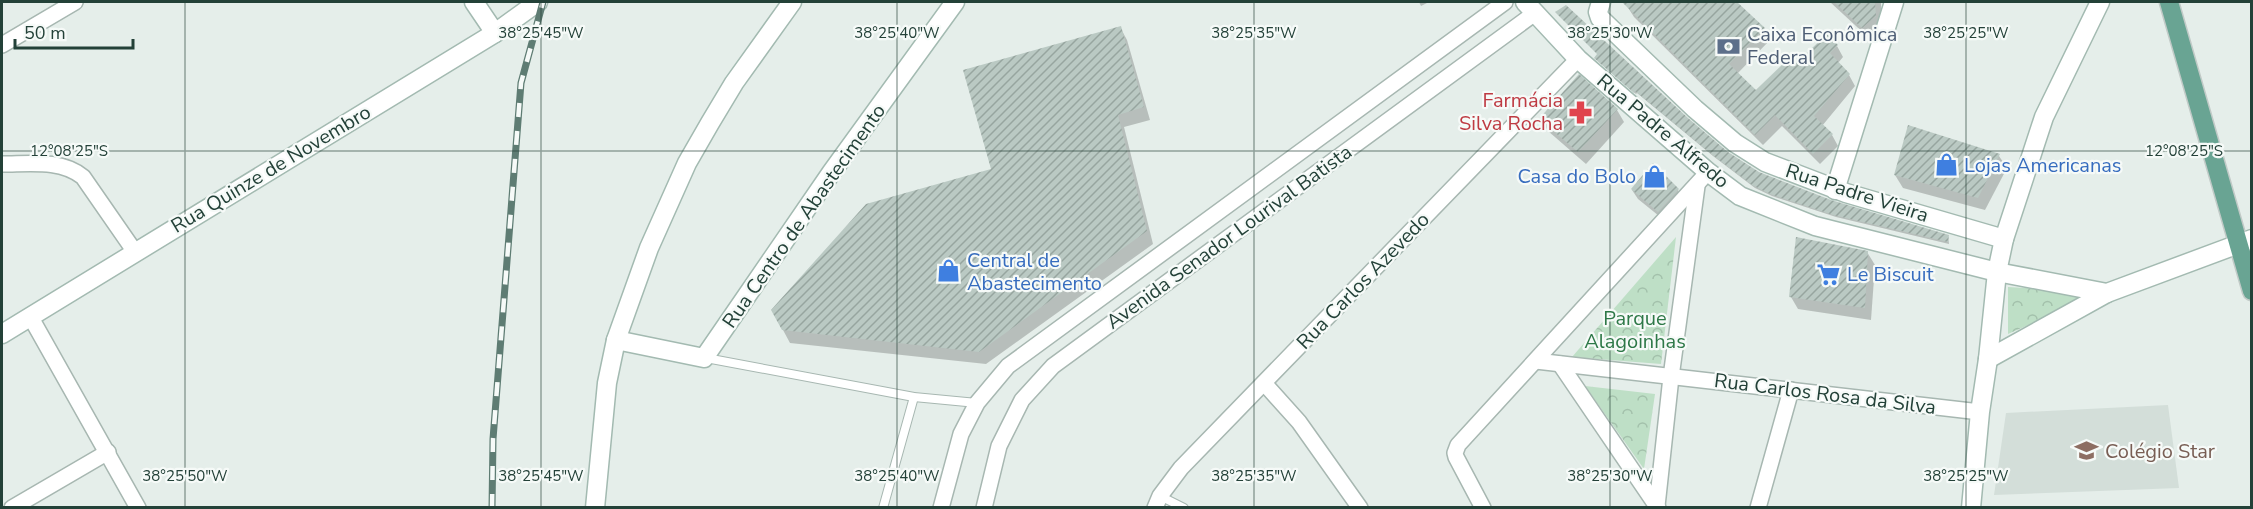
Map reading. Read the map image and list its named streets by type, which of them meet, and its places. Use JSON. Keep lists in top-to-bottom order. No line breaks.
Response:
{"streets":{"street":["Rua Padre Alfredo","Rua Quinze de Novembro","Rua Padre Vieira","Rua Centro de Abastecimento","Avenida Senador Lourival Batista","Rua Carlos Azevedo","Rua Carlos Rosa da Silva"]},"crossings":[["Rua Padre Alfredo","Avenida Senador Lourival Batista"],["Rua Padre Alfredo","Rua Carlos Azevedo"]],"parks":["Parque Alagoinhas"],"places":{"bank":["Caixa Econômica Federal"],"pharmacy":["Farmácia Silva Rocha"],"shop":["Lojas Americanas","Casa do Bolo","Central de Abastecimento"],"supermarket":["Le Biscuit"],"school or university":["Colégio Star"]},"scale_bar":"50 m","coordinates":["38°25'45\"W","38°25'40\"W","38°25'35\"W","38°25'30\"W","38°25'25\"W","12°08'25\"S","38°25'50\"W"]}
